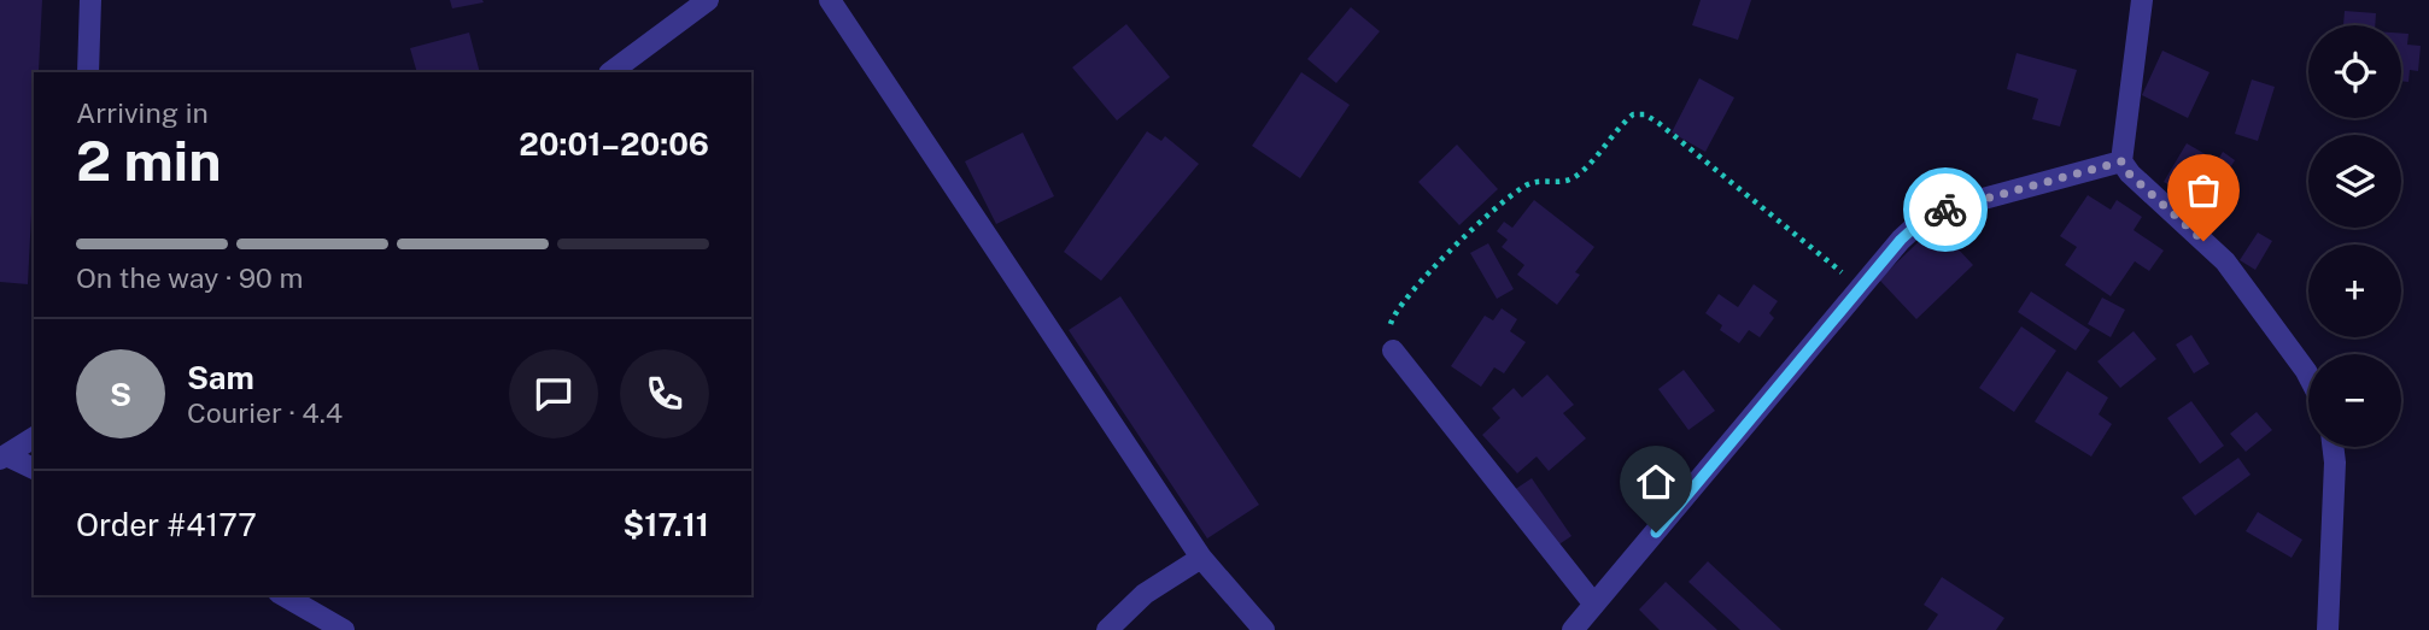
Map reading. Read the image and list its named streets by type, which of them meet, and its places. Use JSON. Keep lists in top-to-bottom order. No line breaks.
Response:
{"page":{"map_buttons":["+","−"],"heading":["2 min","Arriving in","20:01–20:06"],"panel":["Sam","Courier · 4.4","Order #4177","$17.11"],"bar":"On the way · 90 m","round":"S"}}
